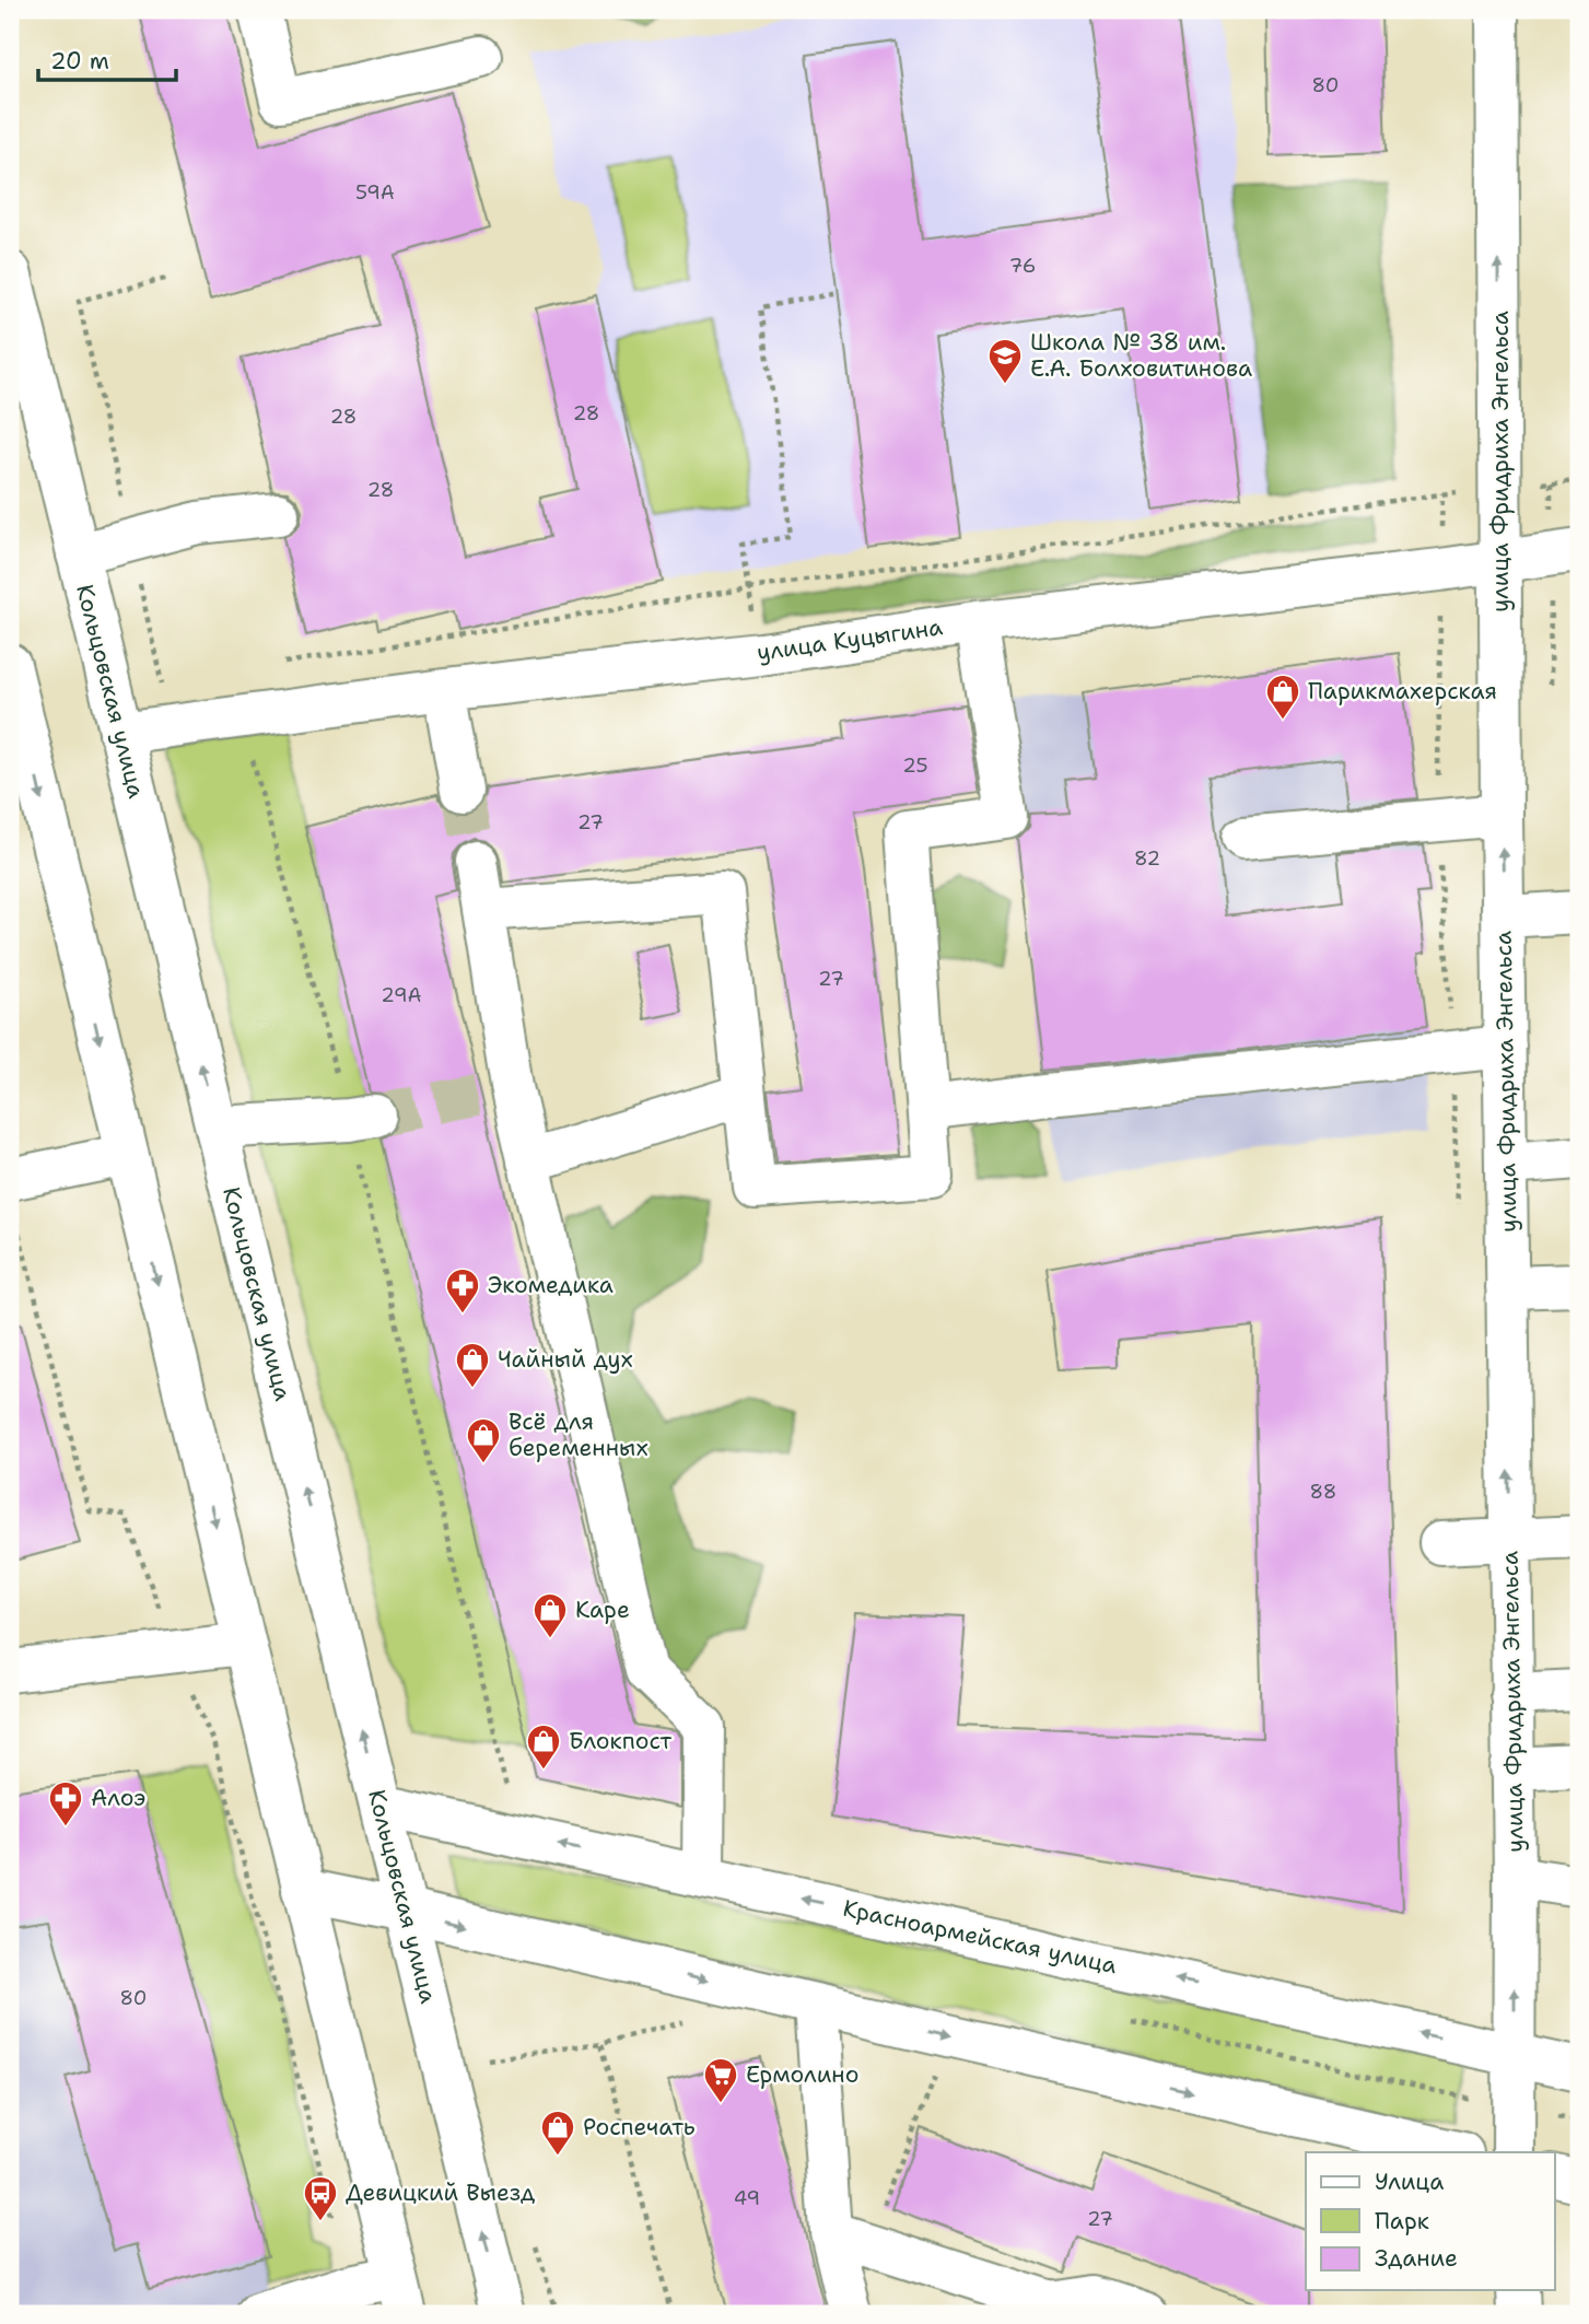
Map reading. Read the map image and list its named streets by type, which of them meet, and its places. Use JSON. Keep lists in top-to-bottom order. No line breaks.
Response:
{"streets":{"street":["улица Фридриха Энгельса","улица Куцыгина","Кольцовская улица","Красноармейская улица"]},"crossings":[["улица Фридриха Энгельса","улица Куцыгина"],["улица Фридриха Энгельса","Красноармейская улица"],["улица Куцыгина","Кольцовская улица"],["Кольцовская улица","Красноармейская улица"]],"one_way":["улица Фридриха Энгельса"],"places":{"school or university":["Школа № 38 им. Е.А. Болховитинова"],"shop":["Парикмахерская","Чайный дух","Всё для беременных","Каре","Блокпост","Роспечать"],"pharmacy":["Экомедика","Алоэ"],"supermarket":["Ермолино"],"bus stop":["Девицкий Выезд"]},"house_numbers":["80","59А","76","28","28","28","25","27","82","27","29А","88","80","49","27"],"legend":["Улица","Парк","Здание"],"scale_bar":"20 m"}
